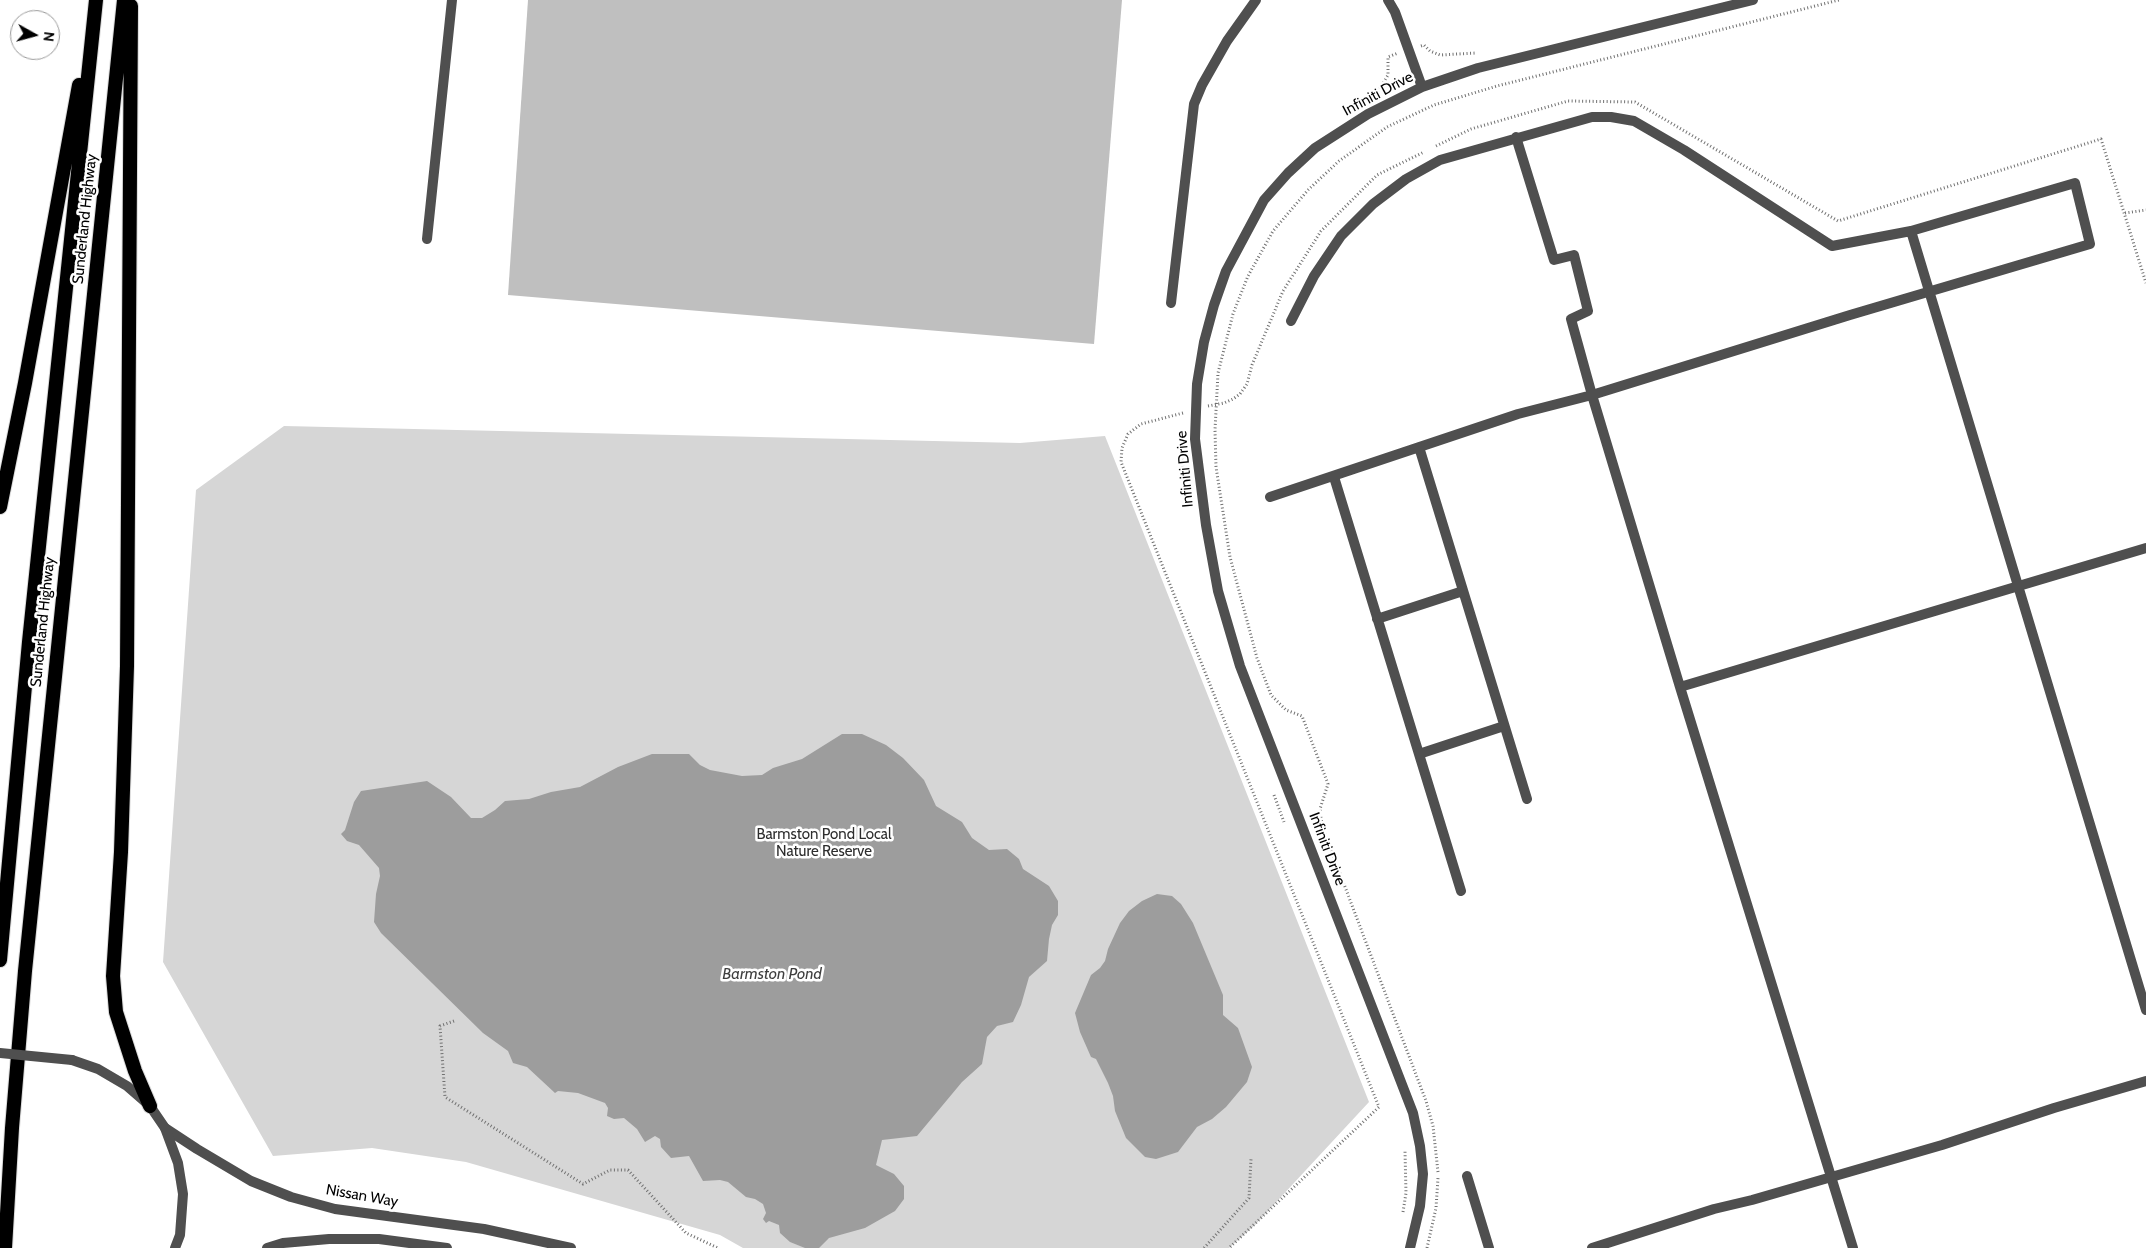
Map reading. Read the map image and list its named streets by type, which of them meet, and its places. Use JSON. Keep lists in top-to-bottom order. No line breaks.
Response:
{"streets":{"highway":["Sunderland Highway"],"street":["Infiniti Drive","Nissan Way"]},"water":["Barmston Pond"],"parks":["Barmston Pond Local Nature Reserve"],"north":"right"}
